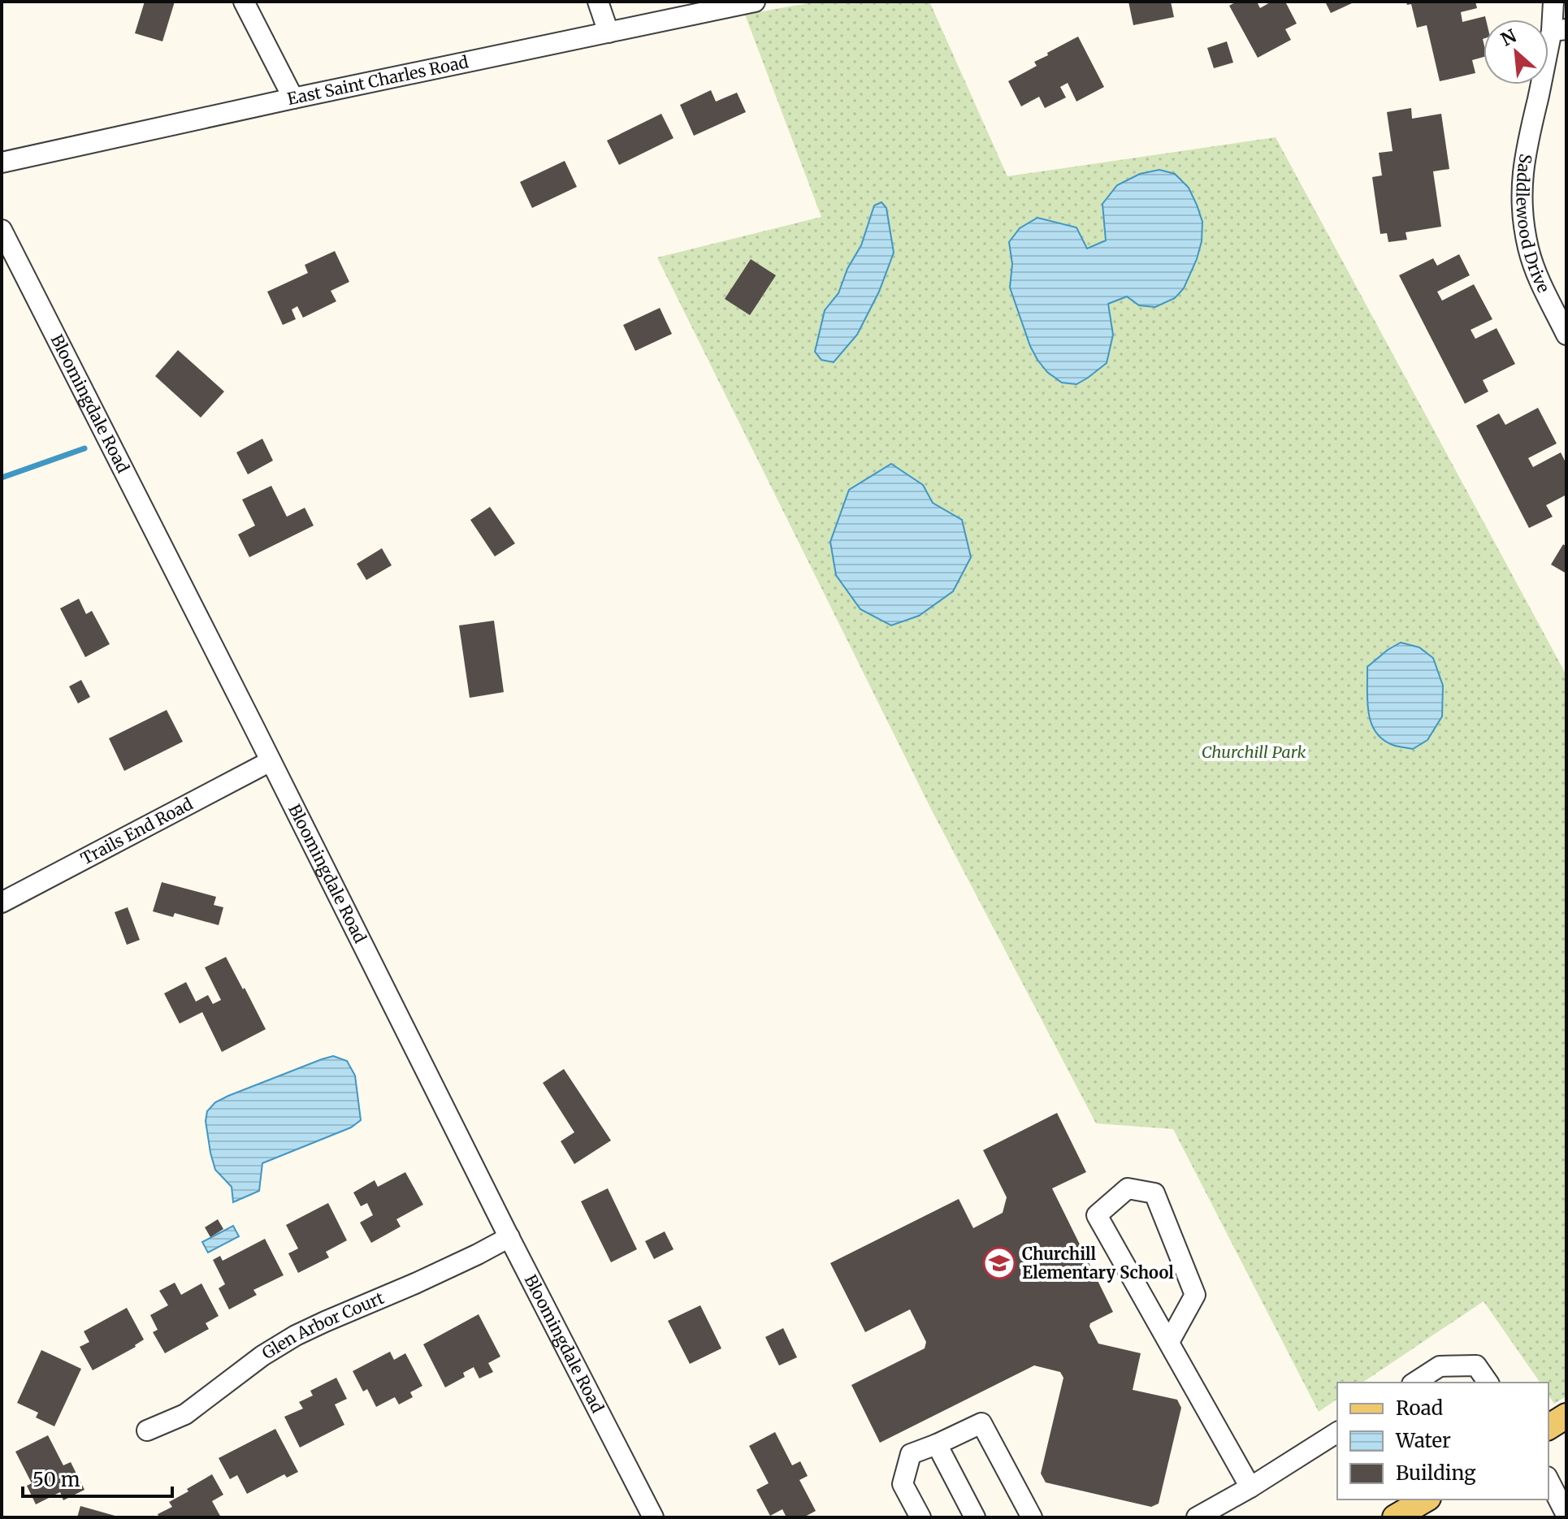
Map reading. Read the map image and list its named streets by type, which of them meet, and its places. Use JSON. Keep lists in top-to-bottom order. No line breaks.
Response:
{"streets":{"street":["East Saint Charles Road","Saddlewood Drive","Bloomingdale Road","Trails End Road","Glen Arbor Court"]},"crossings":[["Bloomingdale Road","Trails End Road"],["Bloomingdale Road","Glen Arbor Court"]],"parks":["Churchill Park"],"places":{"school or university":["Churchill Elementary School"]},"legend":["Road","Water","Building"],"scale_bar":"50 m","north":"top left"}
